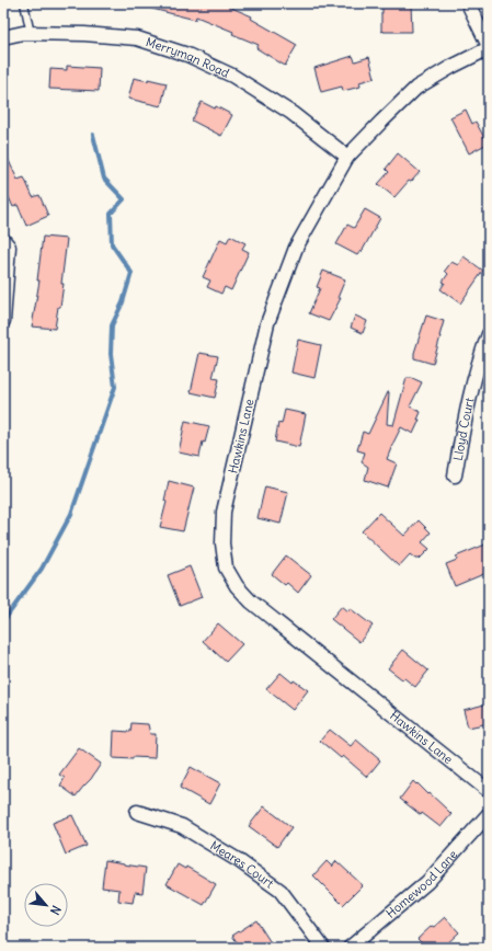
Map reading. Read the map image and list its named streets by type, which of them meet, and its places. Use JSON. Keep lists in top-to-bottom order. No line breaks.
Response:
{"streets":{"street":["Merryman Road","Lloyd Court","Hawkins Lane","Meares Court","Homewood Lane"]},"crossings":[["Merryman Road","Hawkins Lane"]],"north":"bottom right"}
